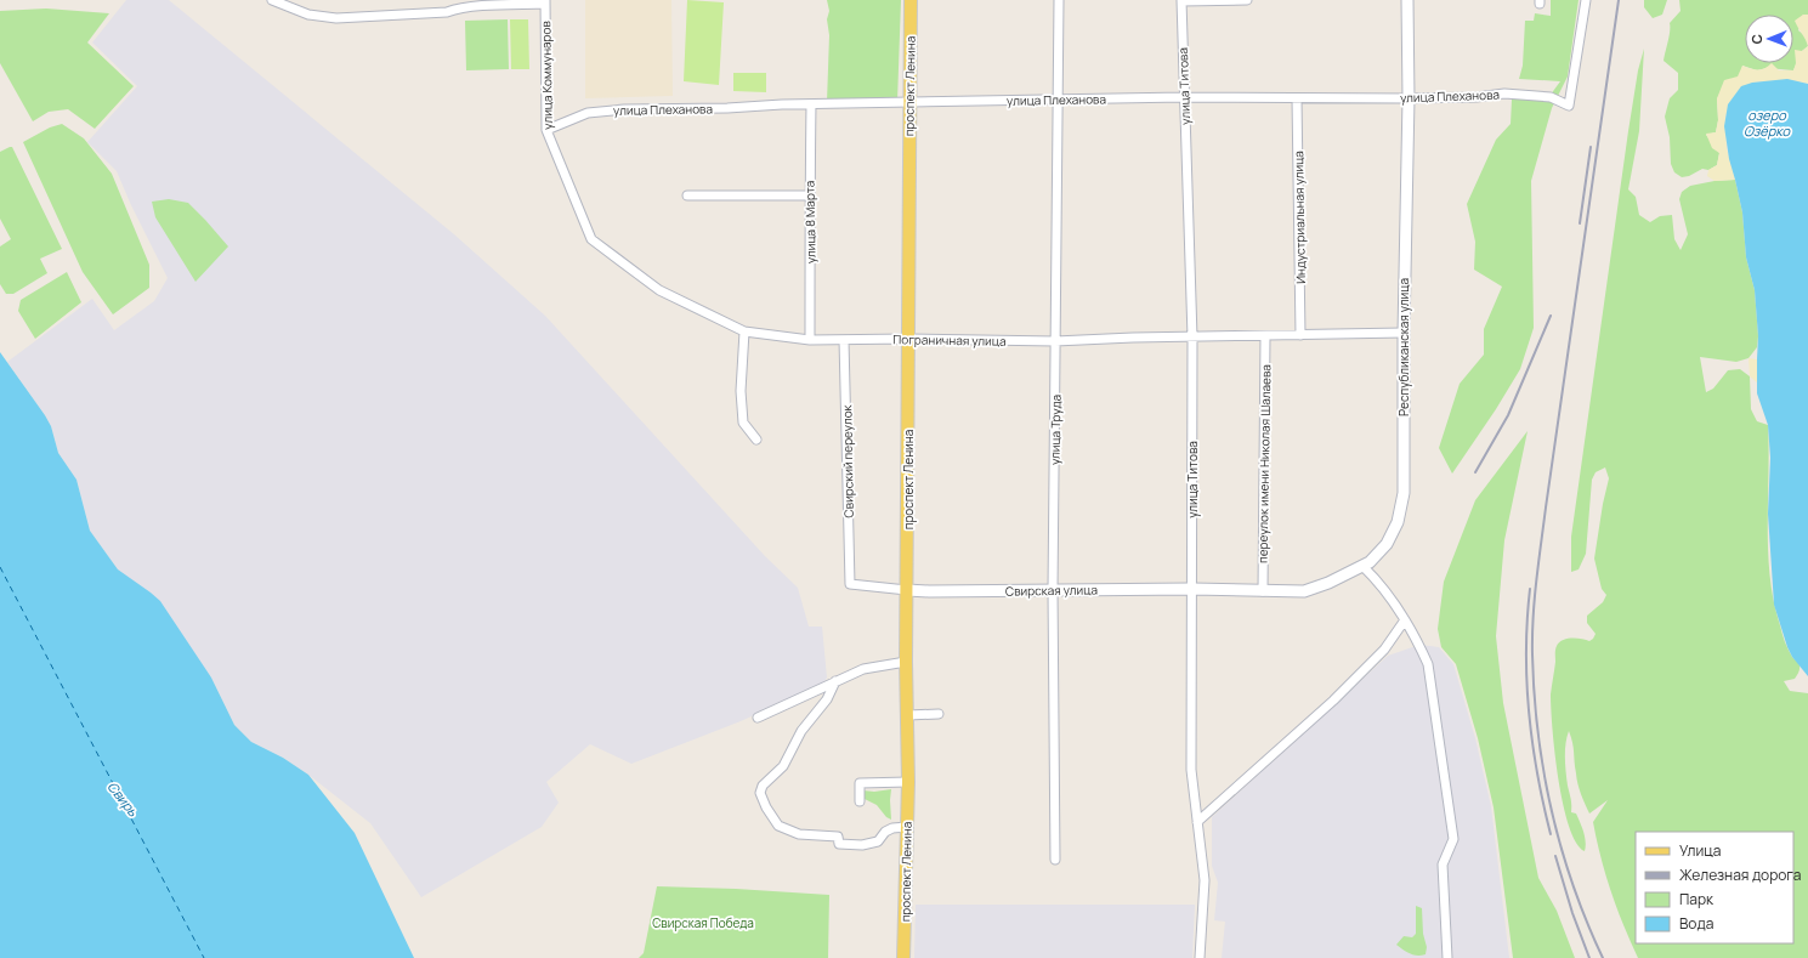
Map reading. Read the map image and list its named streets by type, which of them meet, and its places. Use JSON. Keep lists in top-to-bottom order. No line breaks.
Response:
{"streets":{"main road":["проспект Ленина"],"street":["улица Коммунаров","улица Титова","улица Плеханова","Индустриальная улица","улица 8 Марта","Пограничная улица","Республиканская улица","улица Труда","Свирский переулок","переулок имени Николая Шалаева","Свирская улица"]},"crossings":[["улица Коммунаров","улица Плеханова"],["улица Коммунаров","Пограничная улица"],["проспект Ленина","улица Плеханова"],["проспект Ленина","Пограничная улица"],["проспект Ленина","Свирская улица"],["улица Титова","улица Плеханова"],["улица Титова","Пограничная улица"],["улица Титова","Свирская улица"],["улица Плеханова","Индустриальная улица"],["улица Плеханова","улица 8 Марта"],["улица Плеханова","Республиканская улица"],["улица Плеханова","улица Труда"],["Индустриальная улица","Пограничная улица"],["улица 8 Марта","Пограничная улица"],["Пограничная улица","Республиканская улица"],["Пограничная улица","улица Труда"],["Пограничная улица","Свирский переулок"],["Пограничная улица","переулок имени Николая Шалаева"],["Республиканская улица","переулок имени Николая Шалаева"],["Республиканская улица","Свирская улица"],["улица Труда","Свирская улица"],["Свирский переулок","Свирская улица"],["переулок имени Николая Шалаева","Свирская улица"]],"water":["озеро Озёрко","Свирь"],"parks":["Свирская Победа"],"legend":["Улица","Железная дорога","Парк","Вода"],"north":"left"}
